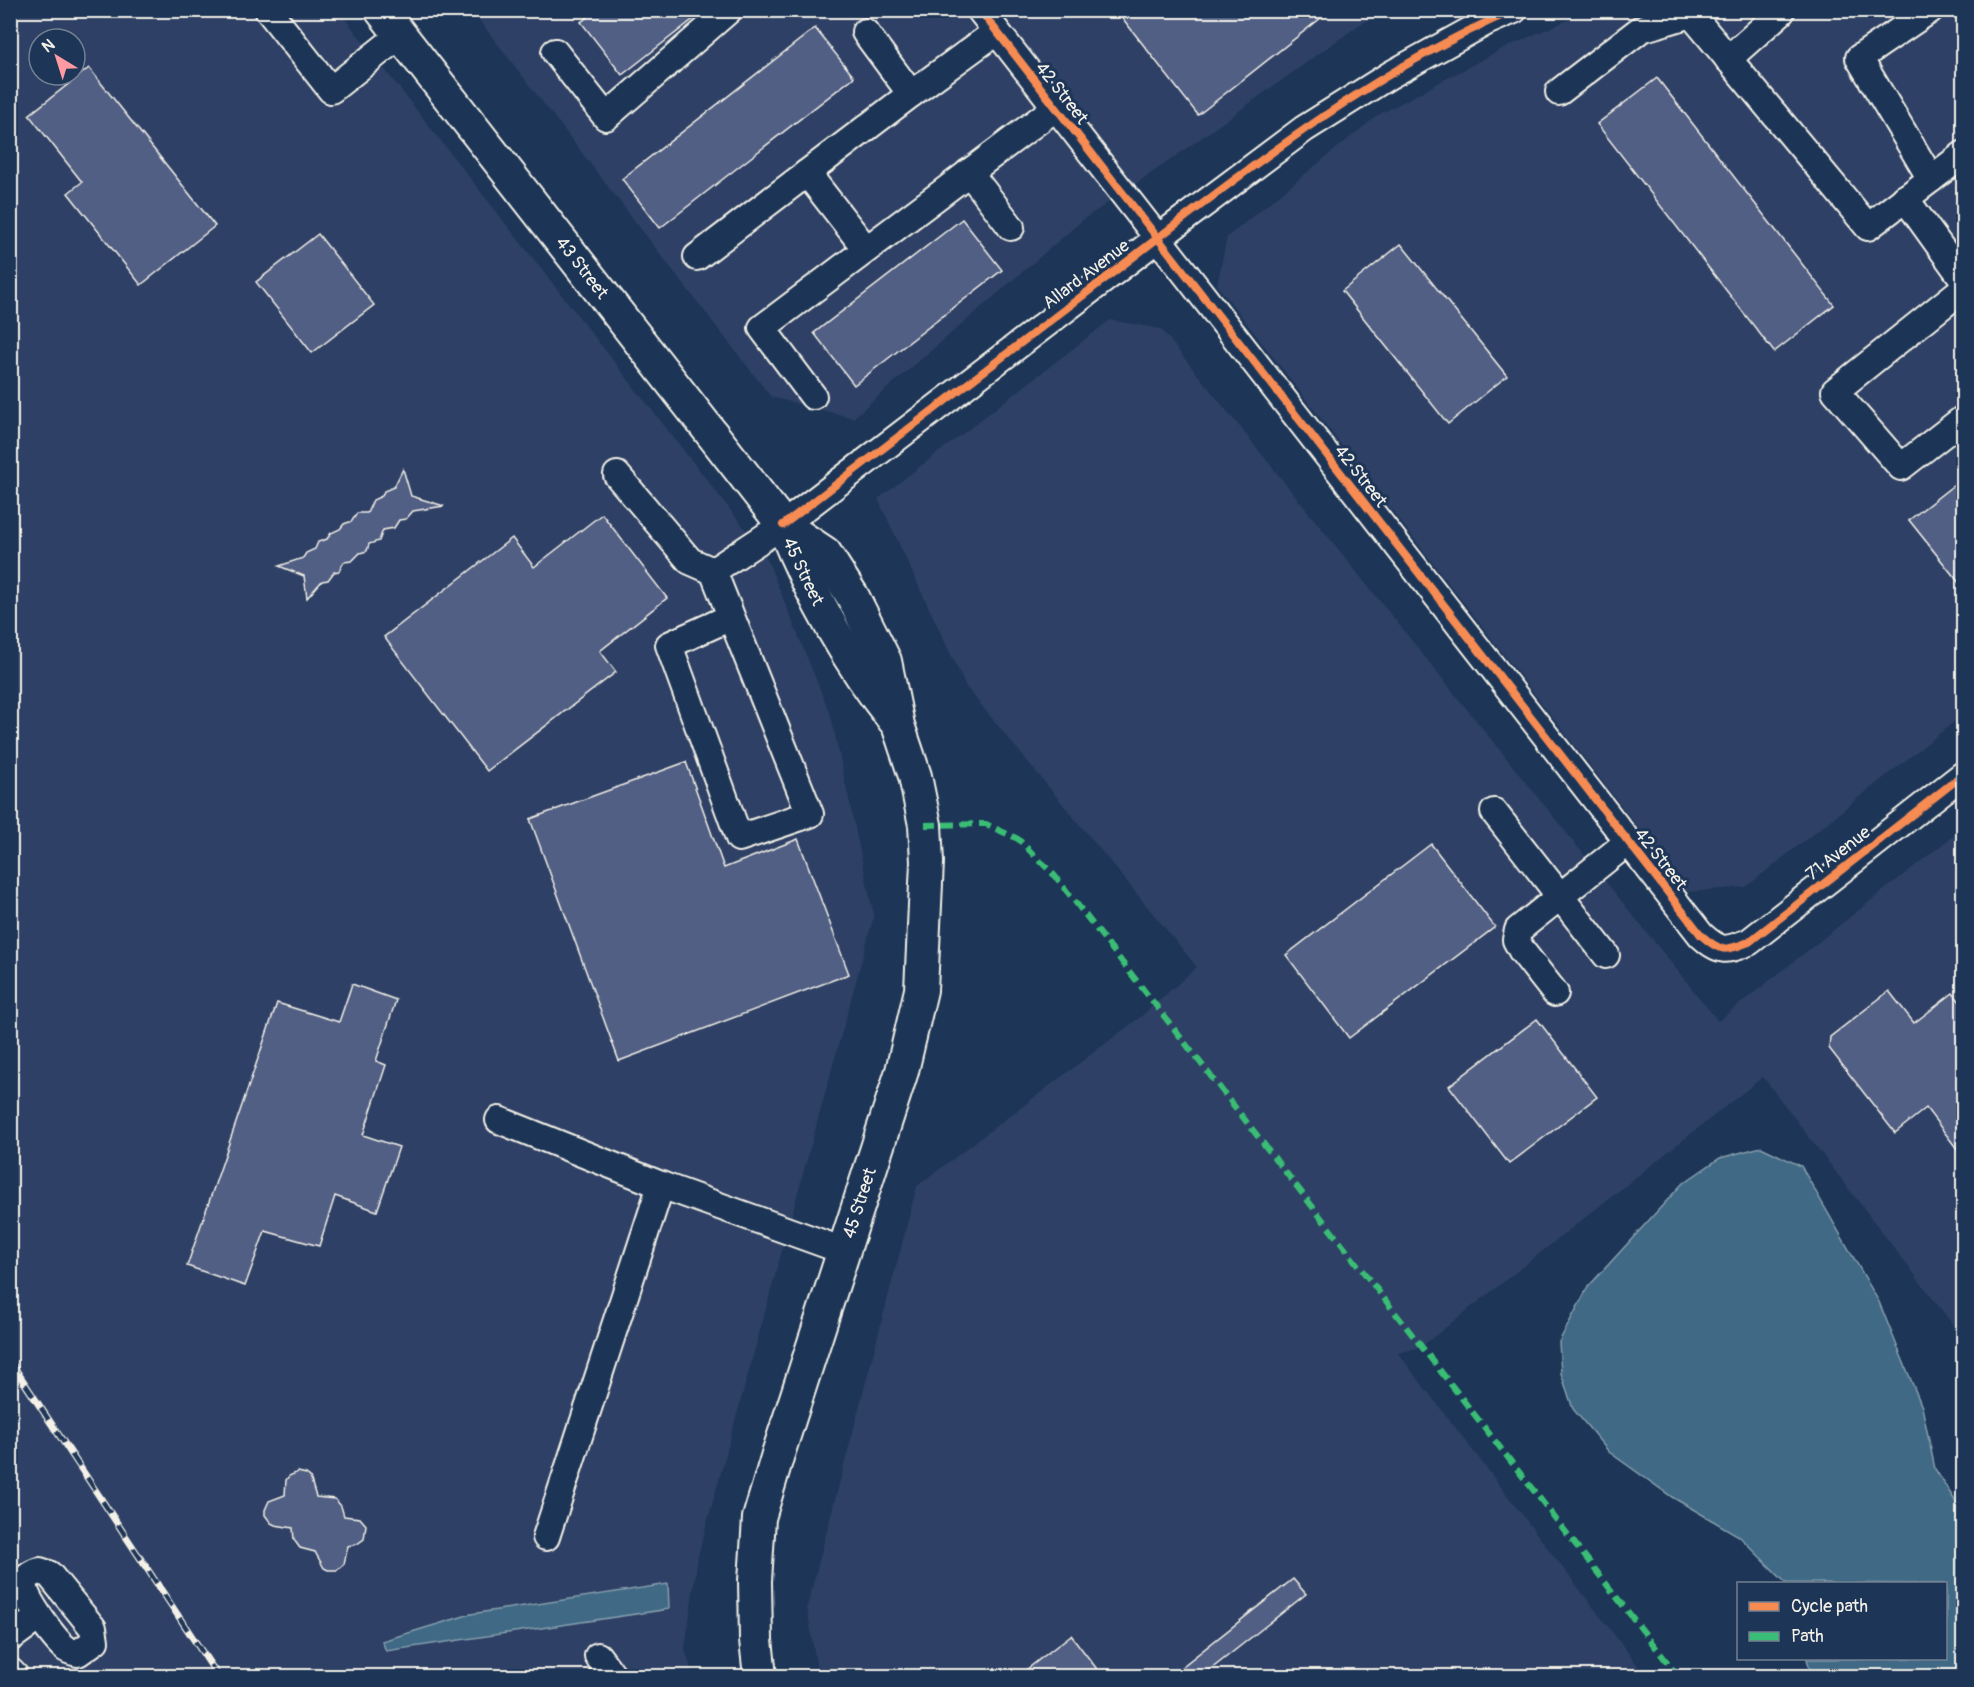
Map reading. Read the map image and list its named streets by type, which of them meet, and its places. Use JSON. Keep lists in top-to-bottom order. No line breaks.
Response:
{"streets":{"main road":["43 Street","45 Street"],"street":["42 Street","Allard Avenue","71 Avenue"]},"crossings":[["42 Street","Allard Avenue"],["42 Street","71 Avenue"],["43 Street","Allard Avenue"],["43 Street","45 Street"],["Allard Avenue","45 Street"]],"legend":["Cycle path","Path"],"north":"top left"}
